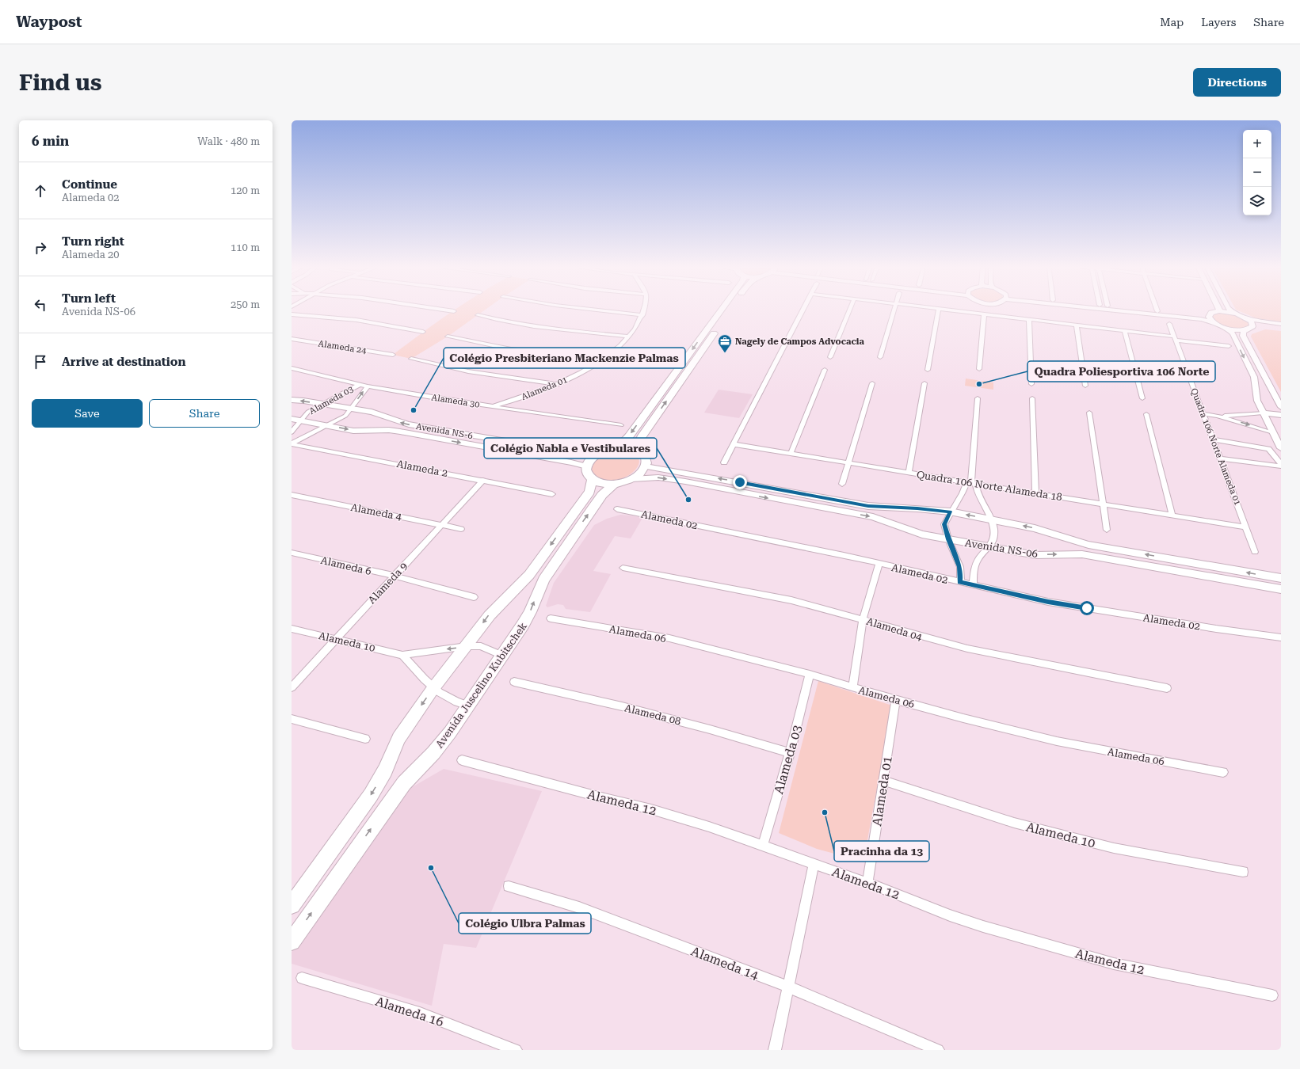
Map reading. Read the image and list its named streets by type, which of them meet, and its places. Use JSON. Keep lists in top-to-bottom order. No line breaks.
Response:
{"streets":{"main road":["Avenida Juscelino Kubitschek"],"street":["Alameda 24","Alameda 01","Alameda 03","Alameda 30","Avenida NS-6","Quadra 106 Norte Alameda 01","Alameda 2","Quadra 106 Norte Alameda 18","Alameda 4","Alameda 02","Avenida NS-06","Alameda 6","Alameda 9","Alameda 04","Alameda 06","Alameda 10","Alameda 08","Alameda 12","Alameda 14","Alameda 16"]},"crossings":[["Alameda 01","Alameda 30"],["Alameda 01","Alameda 06"],["Alameda 01","Alameda 10"],["Alameda 01","Alameda 12"],["Alameda 03","Alameda 30"],["Alameda 03","Avenida NS-6"],["Alameda 03","Alameda 2"],["Alameda 03","Alameda 06"],["Alameda 03","Alameda 08"],["Alameda 03","Alameda 12"],["Avenida NS-6","Avenida NS-06"],["Avenida NS-6","Avenida Juscelino Kubitschek"],["Quadra 106 Norte Alameda 01","Quadra 106 Norte Alameda 18"],["Alameda 2","Alameda 9"],["Alameda 4","Alameda 9"],["Avenida NS-06","Avenida Juscelino Kubitschek"],["Alameda 6","Alameda 9"],["Alameda 9","Alameda 10"],["Alameda 10","Avenida Juscelino Kubitschek"]],"places":{"office":["Nagely de Campos Advocacia"],"other":["Quadra Poliesportiva 106 Norte","Colégio Presbiteriano Mackenzie Palmas","Colégio Nabla e Vestibulares","Pracinha da 13","Colégio Ulbra Palmas"]},"page":{"header":"Waypost","nav":["Map","Layers","Share"],"buttons":["Directions",["Save","Share"]],"title":"Find us","heading":["6 min","Walk · 480 m"],"map_buttons":["+","−"],"list":[["Continue","Alameda 02","120 m"],["Turn right","Alameda 20","110 m"],["Turn left","Avenida NS-06","250 m"],"Arrive at destination"]}}
